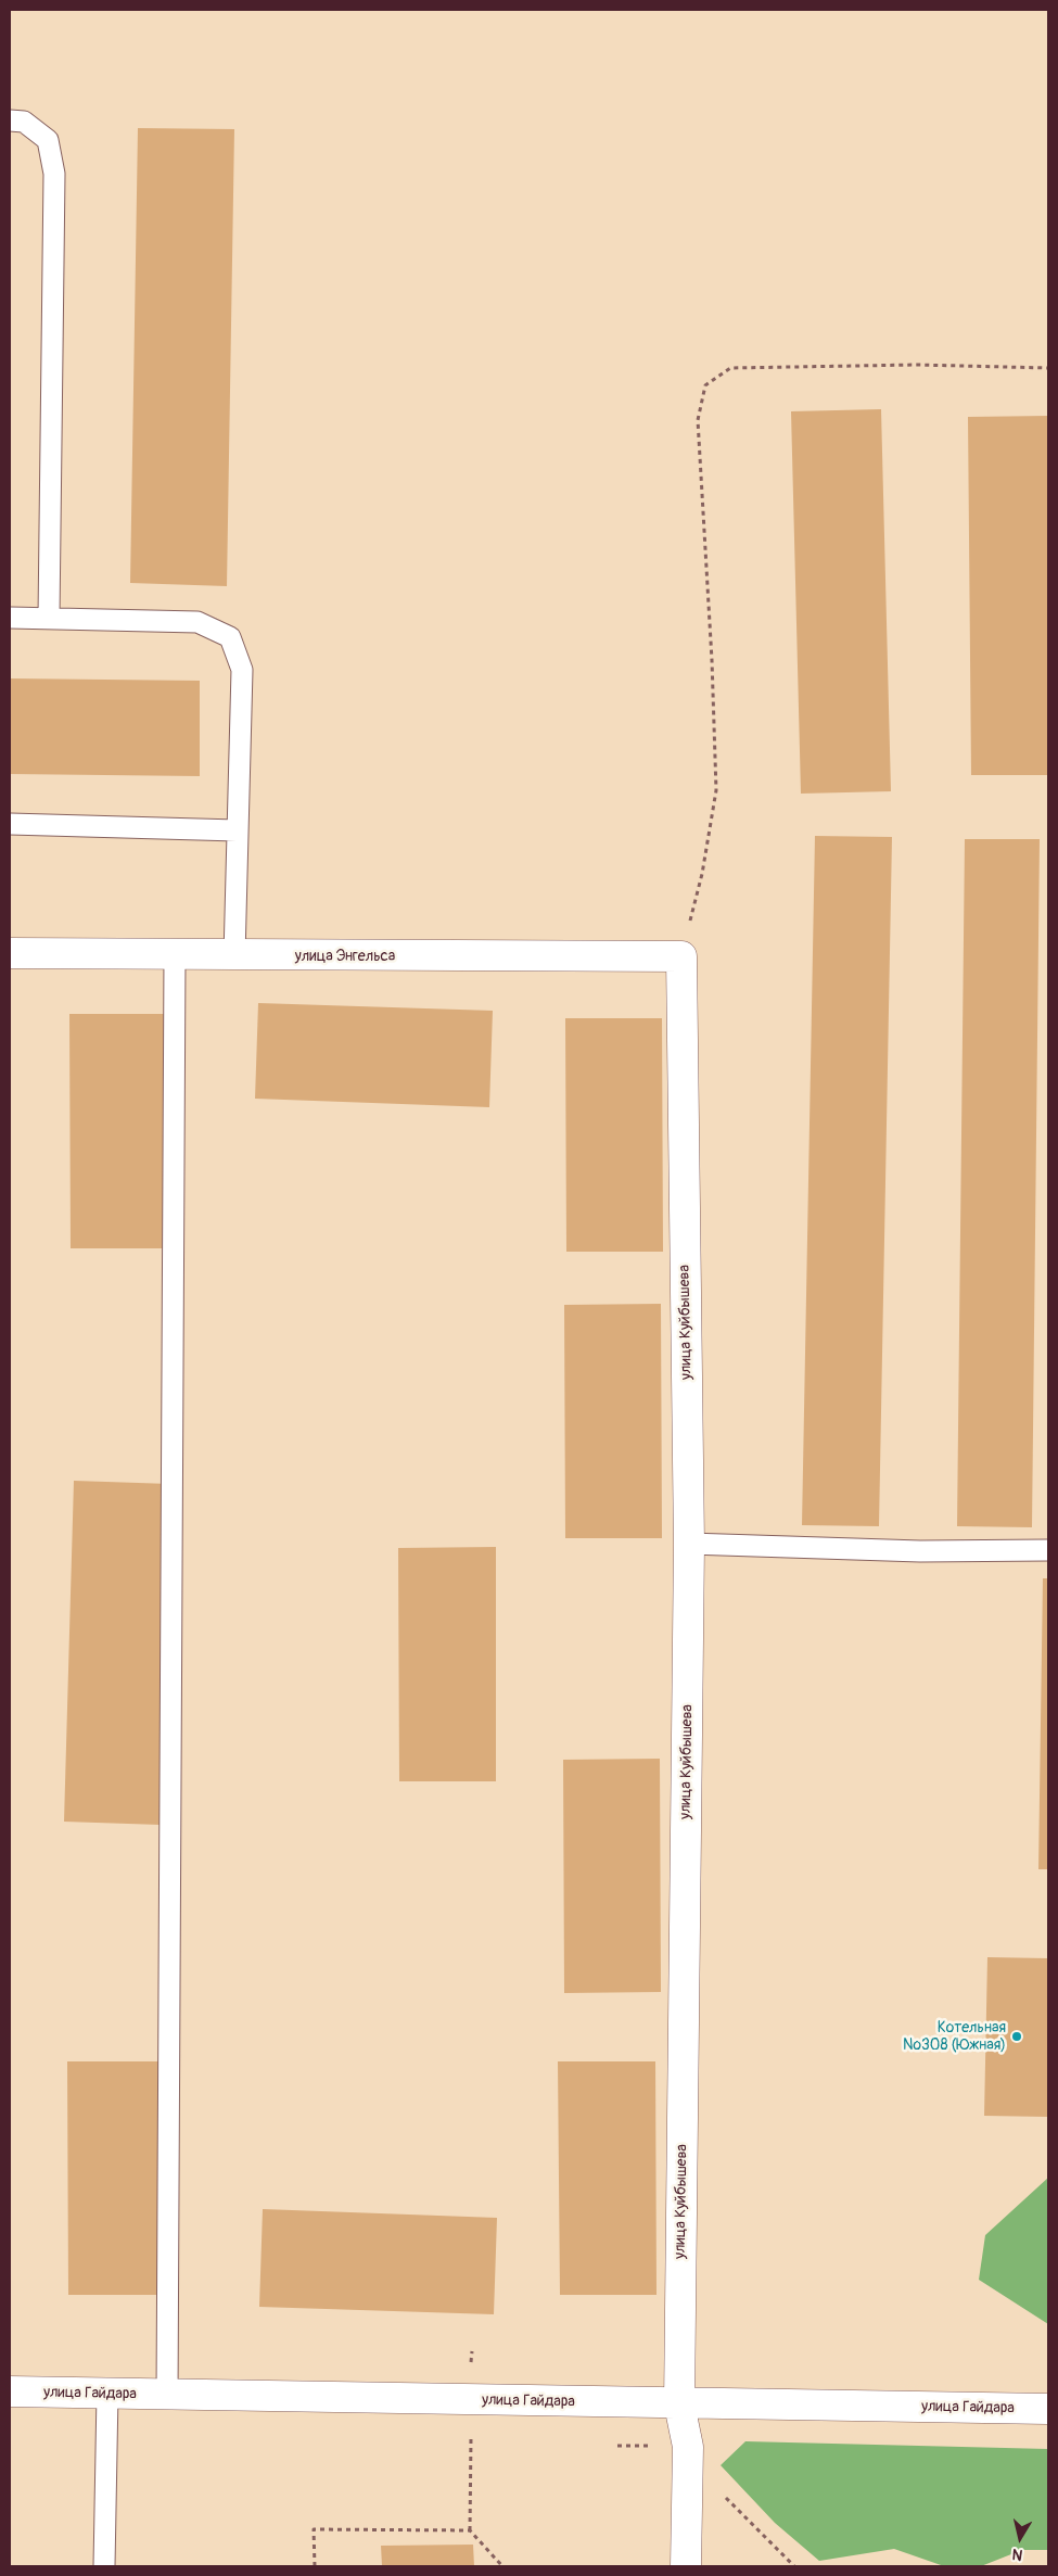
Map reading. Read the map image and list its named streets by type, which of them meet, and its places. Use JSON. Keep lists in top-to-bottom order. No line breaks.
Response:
{"streets":{"street":["улица Энгельса","улица Куйбышева","улица Гайдара"]},"crossings":[["улица Энгельса","улица Куйбышева"],["улица Куйбышева","улица Гайдара"]],"places":["Котельная №308 (Южная)"],"north":"bottom"}
